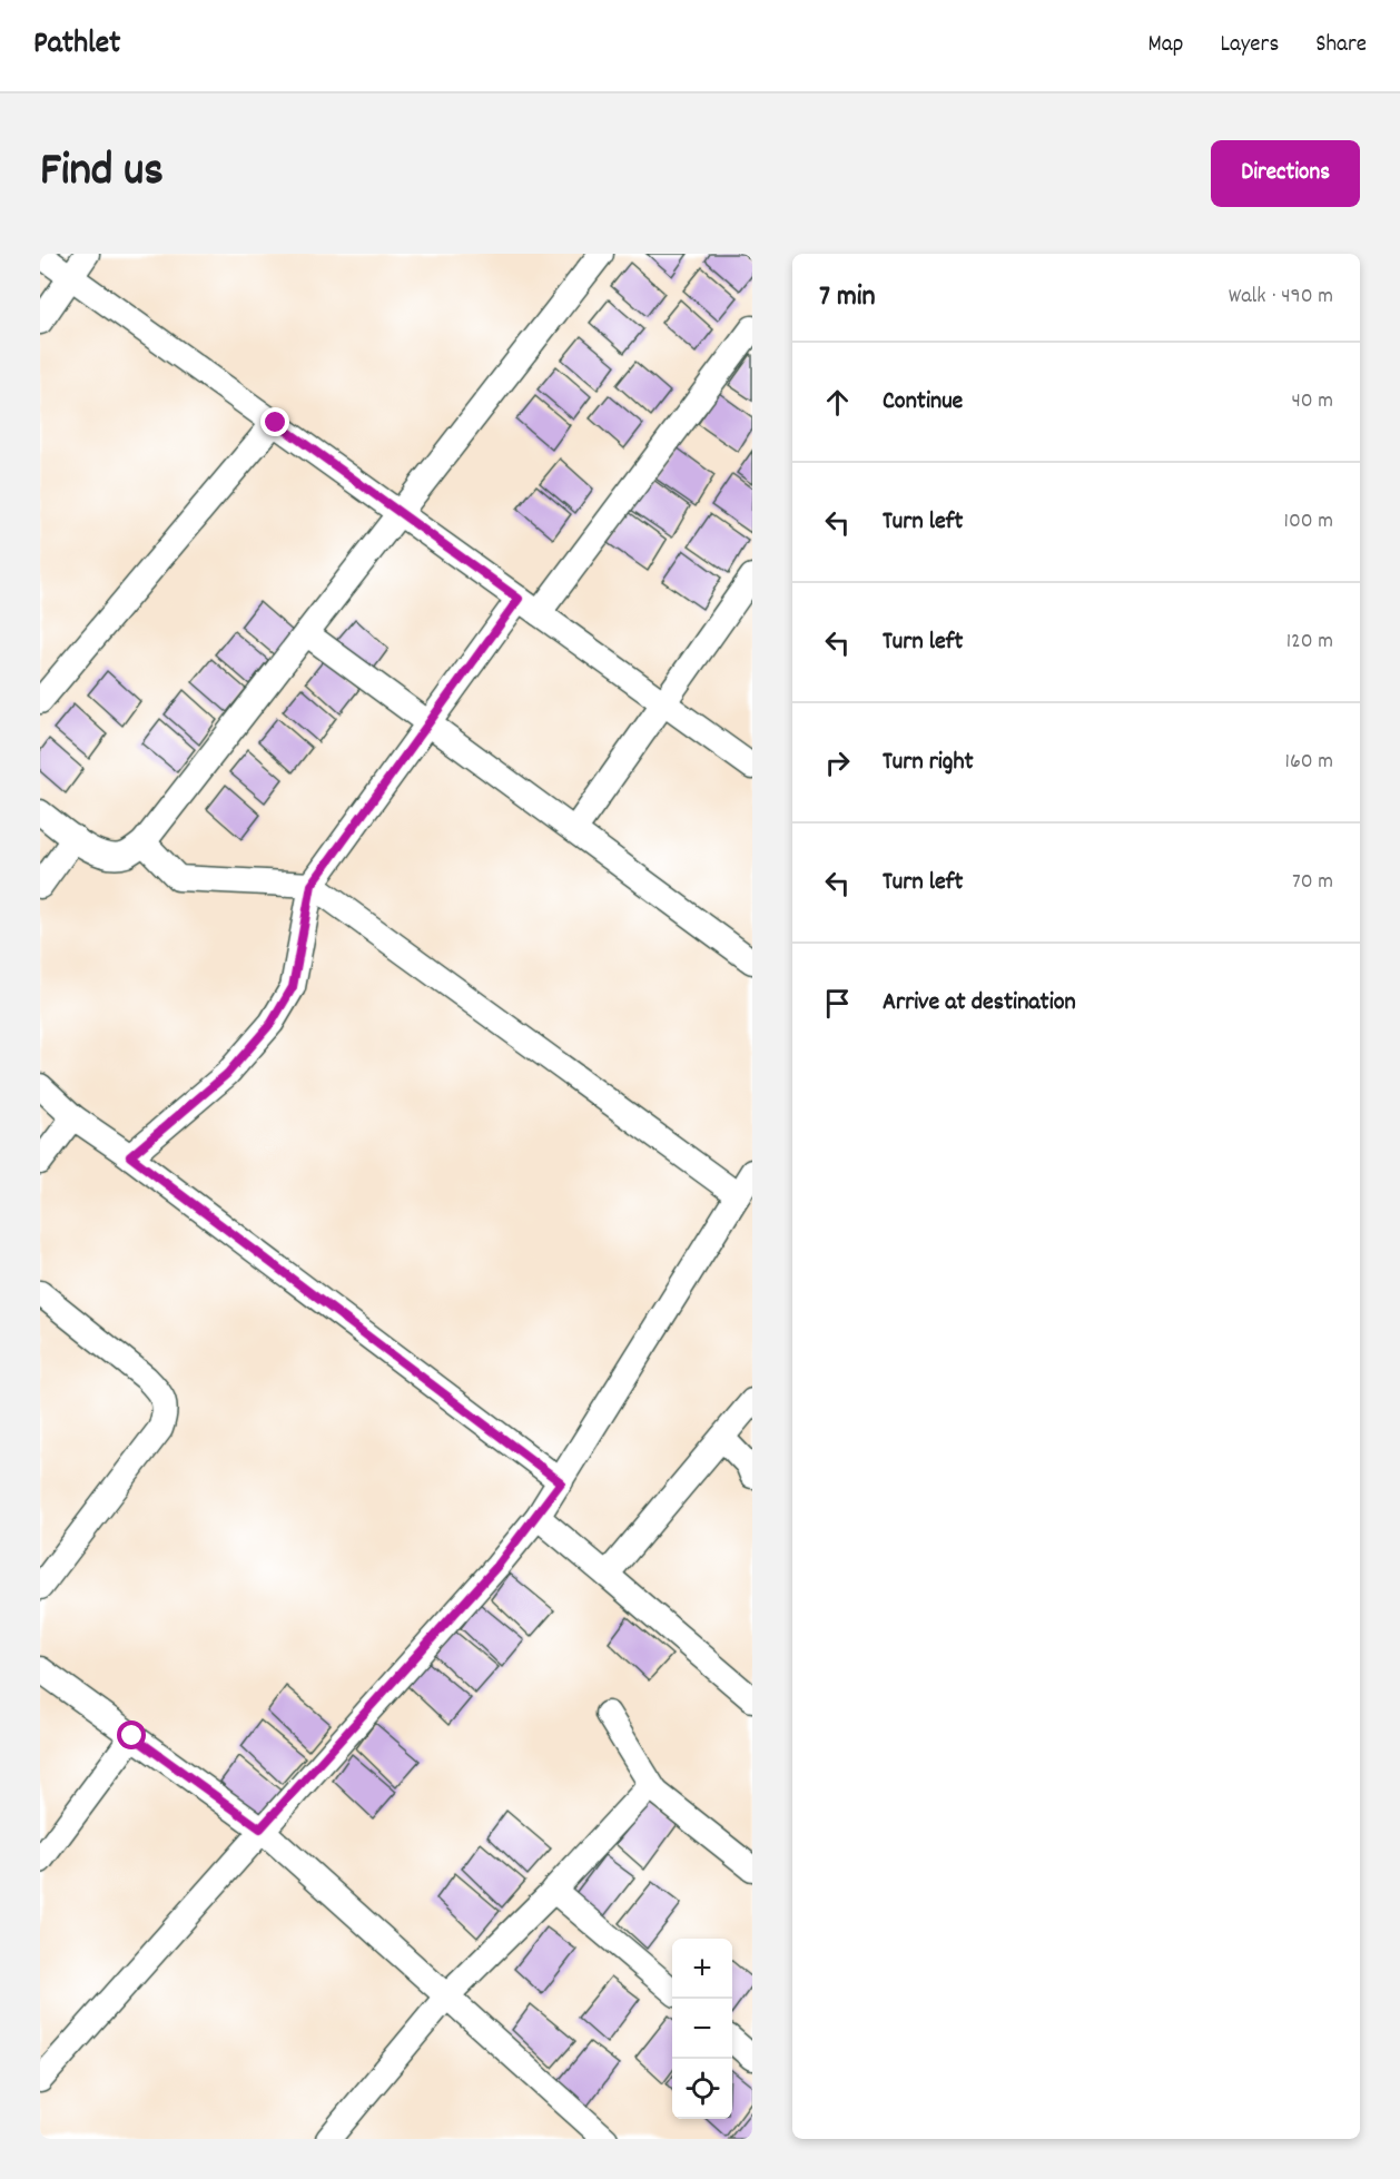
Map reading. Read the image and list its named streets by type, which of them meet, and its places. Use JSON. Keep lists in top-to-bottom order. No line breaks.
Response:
{"page":{"header":"Pathlet","nav":["Map","Layers","Share"],"title":"Find us","buttons":"Directions","heading":["7 min","Walk · 490 m"],"list":[["Continue","40 m"],["Turn left","100 m"],["Turn left","120 m"],["Turn right","160 m"],["Turn left","70 m"],"Arrive at destination"],"map_buttons":["+","−"]}}
